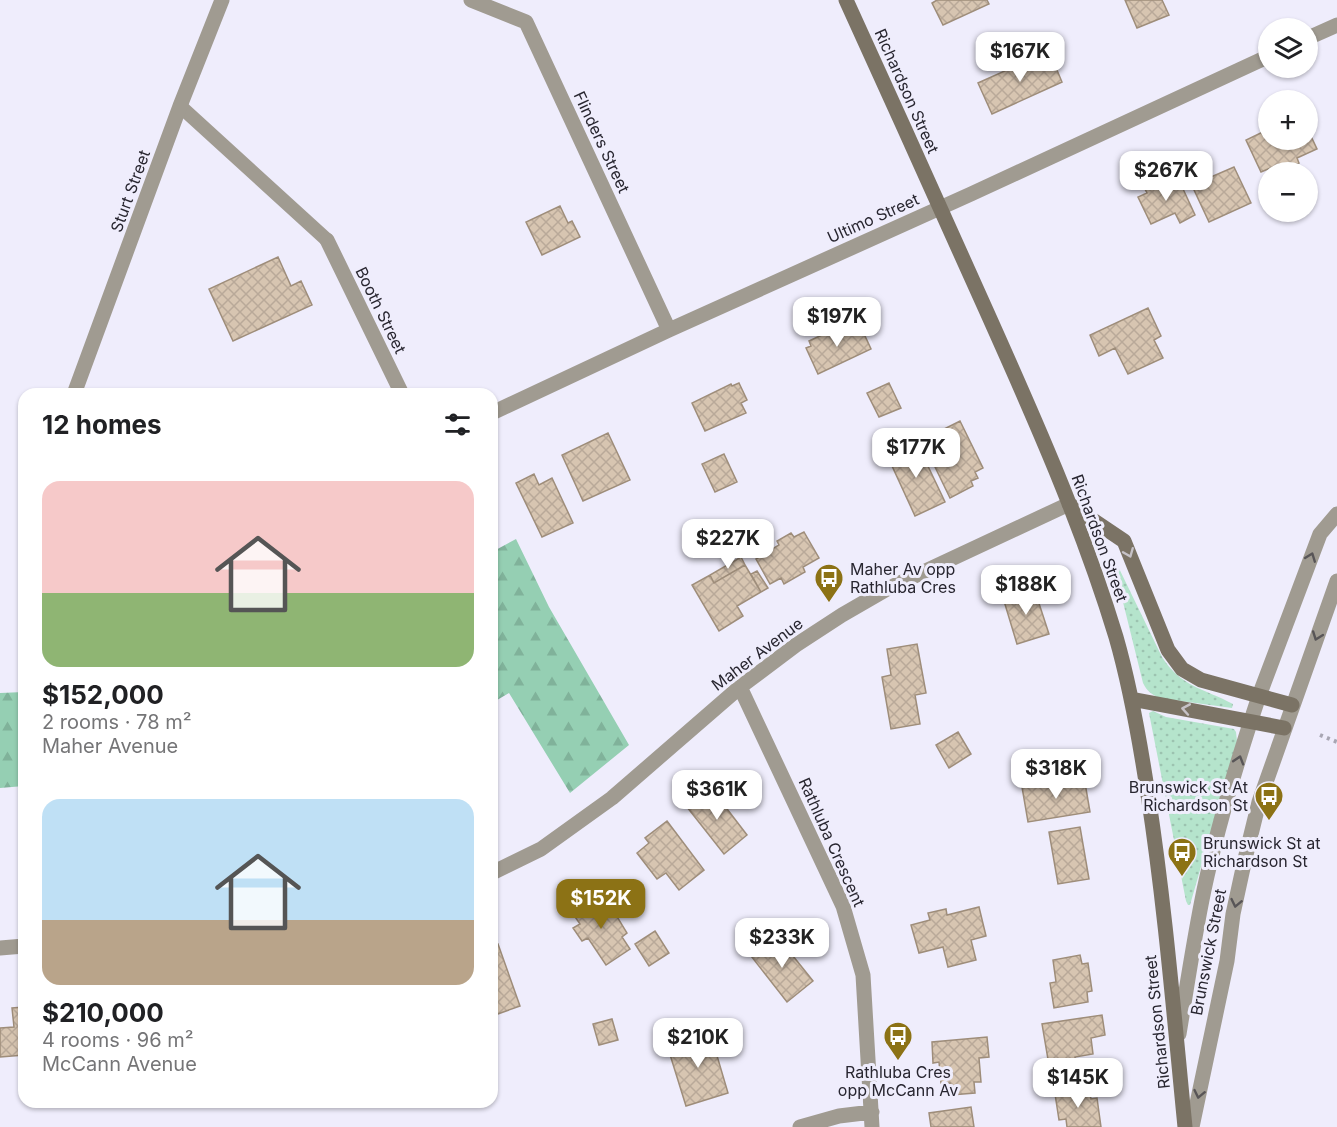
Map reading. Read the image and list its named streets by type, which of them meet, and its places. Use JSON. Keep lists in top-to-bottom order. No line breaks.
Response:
{"streets":{"main road":["Richardson Street"],"street":["Flinders Street","Sturt Street","Ultimo Street","Booth Street","Maher Avenue","Rathluba Crescent","Brunswick Street"]},"crossings":[["Richardson Street","Ultimo Street"],["Richardson Street","Maher Avenue"],["Richardson Street","Brunswick Street"],["Flinders Street","Ultimo Street"],["Maher Avenue","Rathluba Crescent"]],"places":{"bus stop":["Maher Av opp Rathluba Cres","Brunswick St At Richardson St","Brunswick St at Richardson St","Rathluba Cres opp McCann Av"]},"page":{"map_buttons":["+","−"],"price":["$167K","$267K","$197K","$177K","$227K","$188K","$318K","$361K","$152K","$233K","$210K","$145K"],"heading":"12 homes","list":[{"name":"$152,000","note":"2 rooms · 78 m² · Maher Avenue"},{"name":"$210,000","note":"4 rooms · 96 m² · McCann Avenue"}]}}
